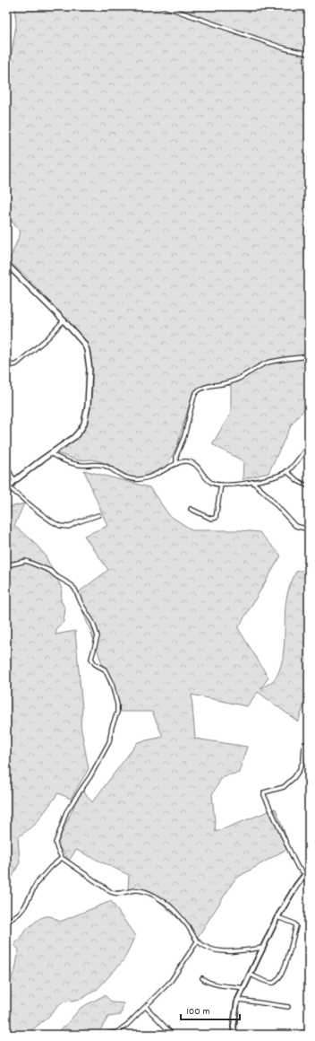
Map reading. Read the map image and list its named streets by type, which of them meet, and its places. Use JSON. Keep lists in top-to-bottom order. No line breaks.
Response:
{"scale_bar":"100 m"}
